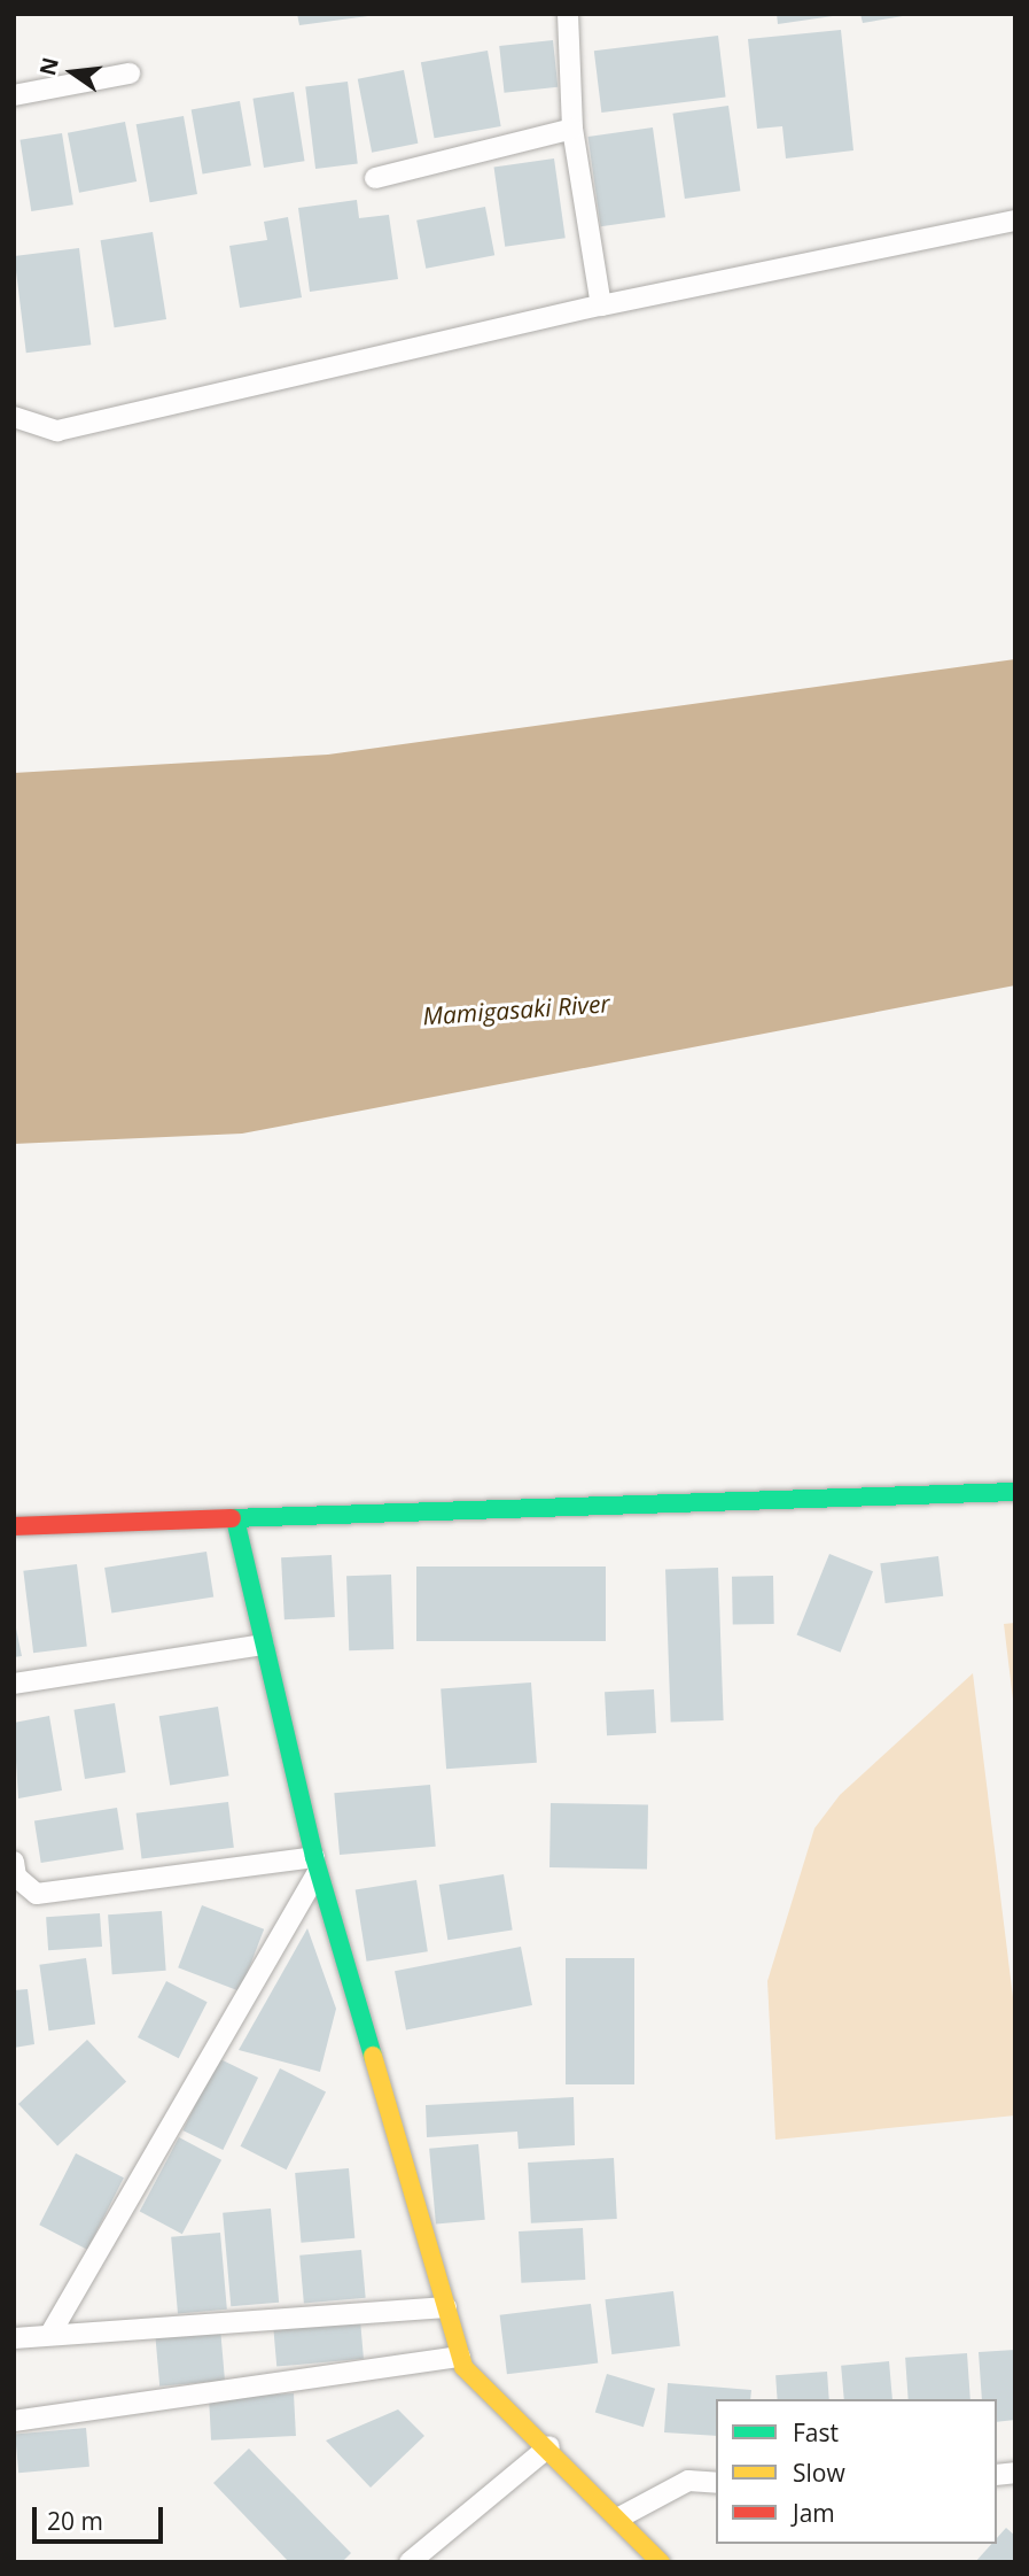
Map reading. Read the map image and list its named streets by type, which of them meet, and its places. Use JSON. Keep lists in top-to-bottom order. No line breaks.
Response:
{"water":["Mamigasaki River"],"legend":["Fast","Slow","Jam"],"scale_bar":"20 m","north":"left"}
